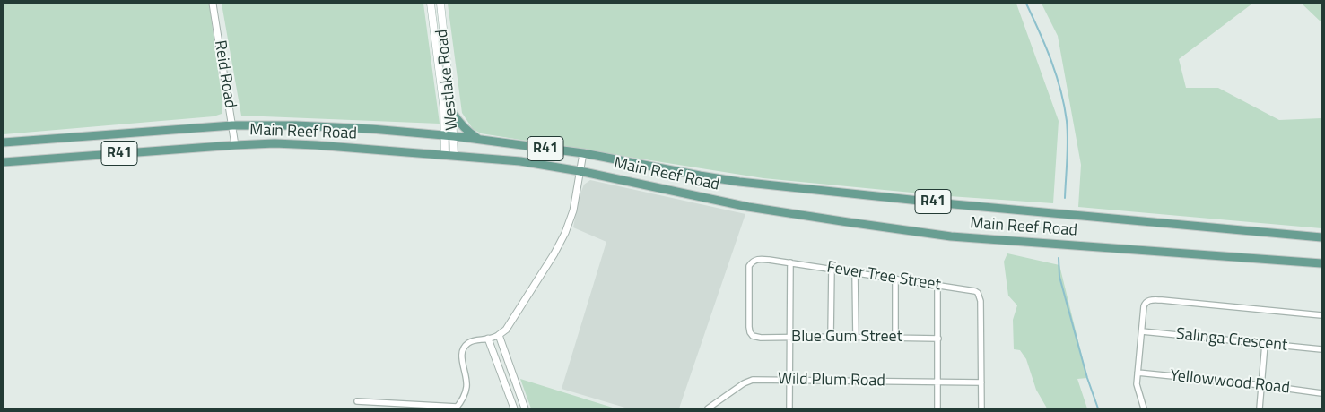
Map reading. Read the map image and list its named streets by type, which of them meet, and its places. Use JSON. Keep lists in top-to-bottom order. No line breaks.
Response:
{"streets":{"main road":["Westlake Road","Main Reef Road","R41"],"street":["Reid Road","Fever Tree Street","Blue Gum Street","Salinga Crescent","Wild Plum Road","Yellowwood Road"]},"crossings":[["Reid Road","Main Reef Road"],["Westlake Road","Main Reef Road"],["Fever Tree Street","Blue Gum Street"],["Fever Tree Street","Wild Plum Road"]]}
